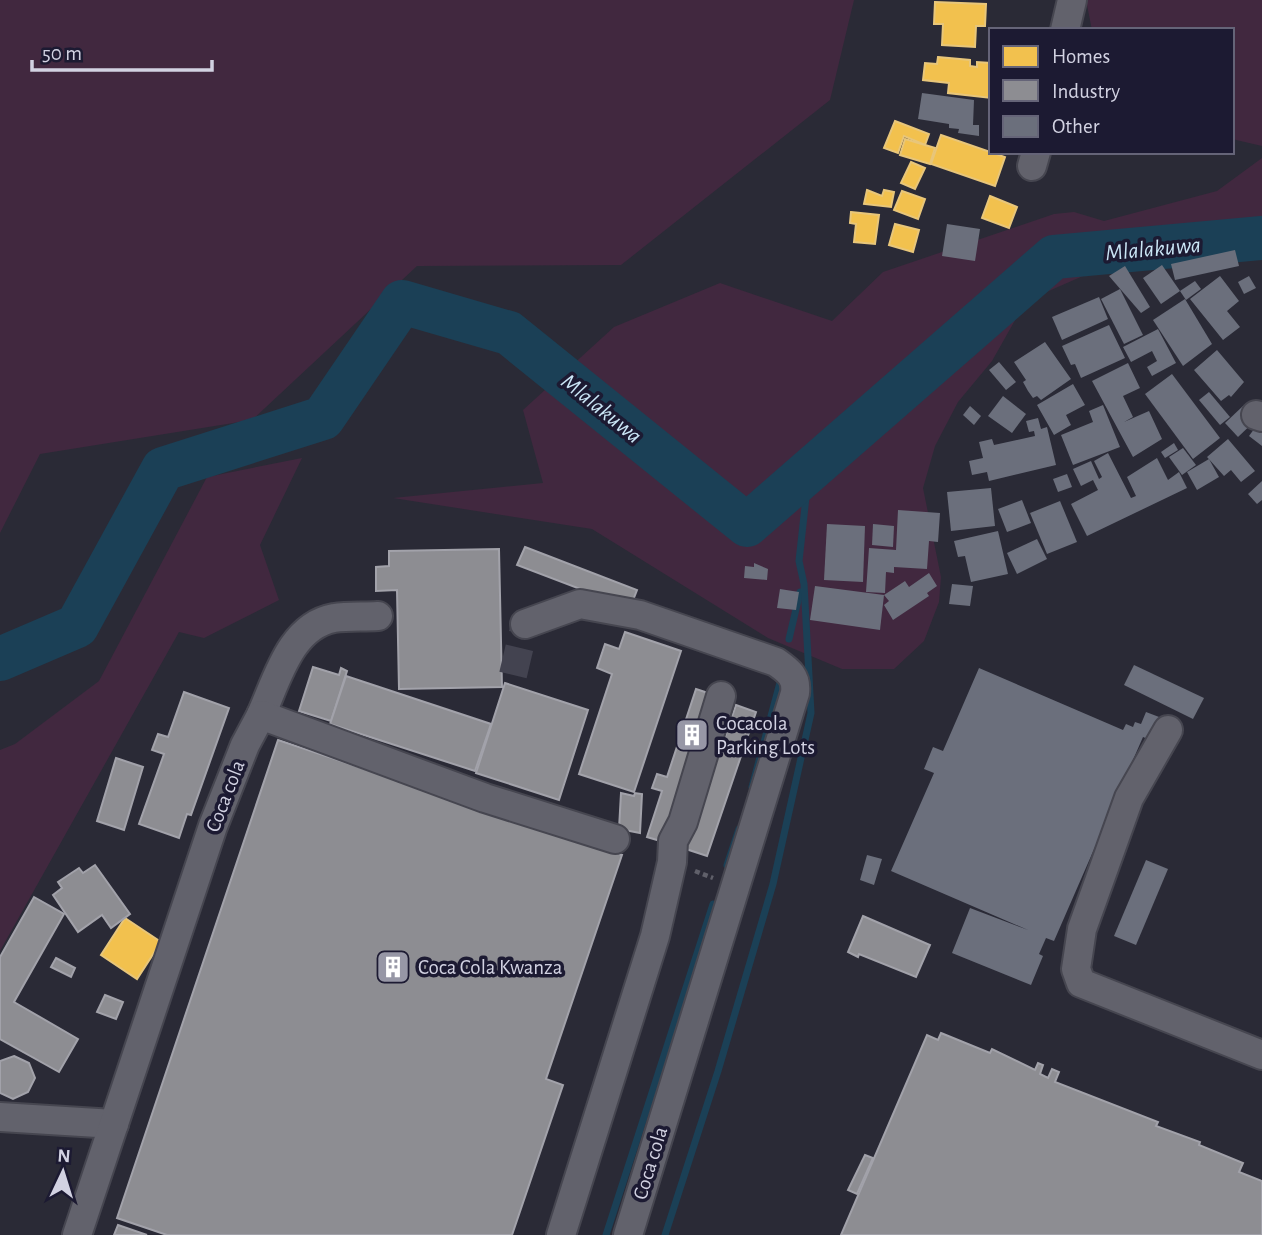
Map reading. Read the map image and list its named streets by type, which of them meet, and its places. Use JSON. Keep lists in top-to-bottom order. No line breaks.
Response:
{"streets":{"street":["Coca cola"]},"water":["Mlalakuwa"],"places":{"building":["Cocacola Parking Lots","Coca Cola Kwanza"]},"legend":["Homes","Industry","Other"],"scale_bar":"50 m","north":"top"}
